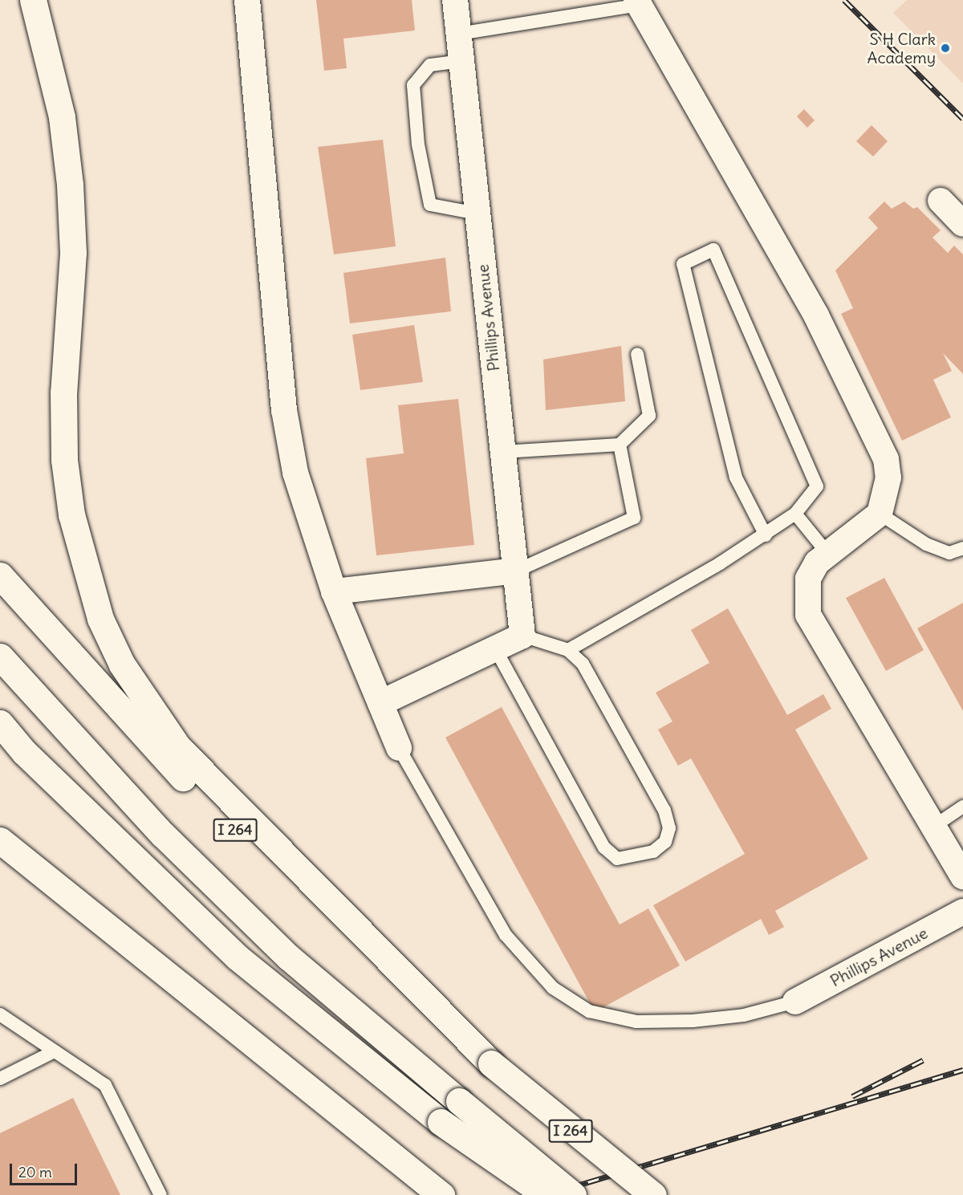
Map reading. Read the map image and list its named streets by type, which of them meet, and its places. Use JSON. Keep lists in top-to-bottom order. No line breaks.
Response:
{"streets":{"highway":["I 264"],"street":["Phillips Avenue"]},"places":["S H Clark Academy"],"scale_bar":"20 m"}
